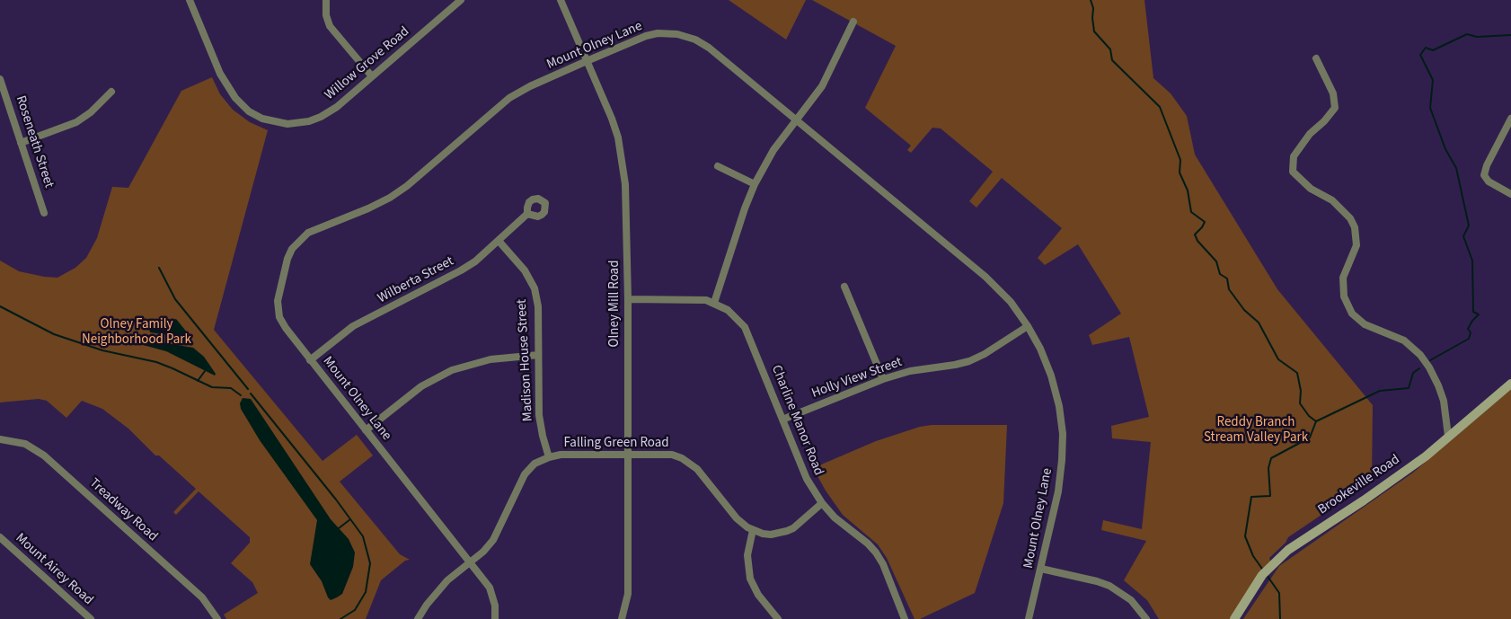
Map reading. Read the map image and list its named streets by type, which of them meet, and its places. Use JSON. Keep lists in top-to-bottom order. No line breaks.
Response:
{"streets":{"street":["Mount Olney Lane","Willow Grove Road","Roseneath Street","Wilberta Street","Olney Mill Road","Madison House Street","Holly View Street","Charline Manor Road","Falling Green Road","Brookeville Road","Treadway Road","Mount Airey Road"]},"crossings":[["Mount Olney Lane","Wilberta Street"],["Mount Olney Lane","Olney Mill Road"],["Mount Olney Lane","Holly View Street"],["Mount Olney Lane","Falling Green Road"],["Wilberta Street","Madison House Street"],["Olney Mill Road","Charline Manor Road"],["Olney Mill Road","Falling Green Road"],["Madison House Street","Falling Green Road"],["Holly View Street","Charline Manor Road"]],"parks":["Olney Family Neighborhood Park","Reddy Branch Stream Valley Park"]}
